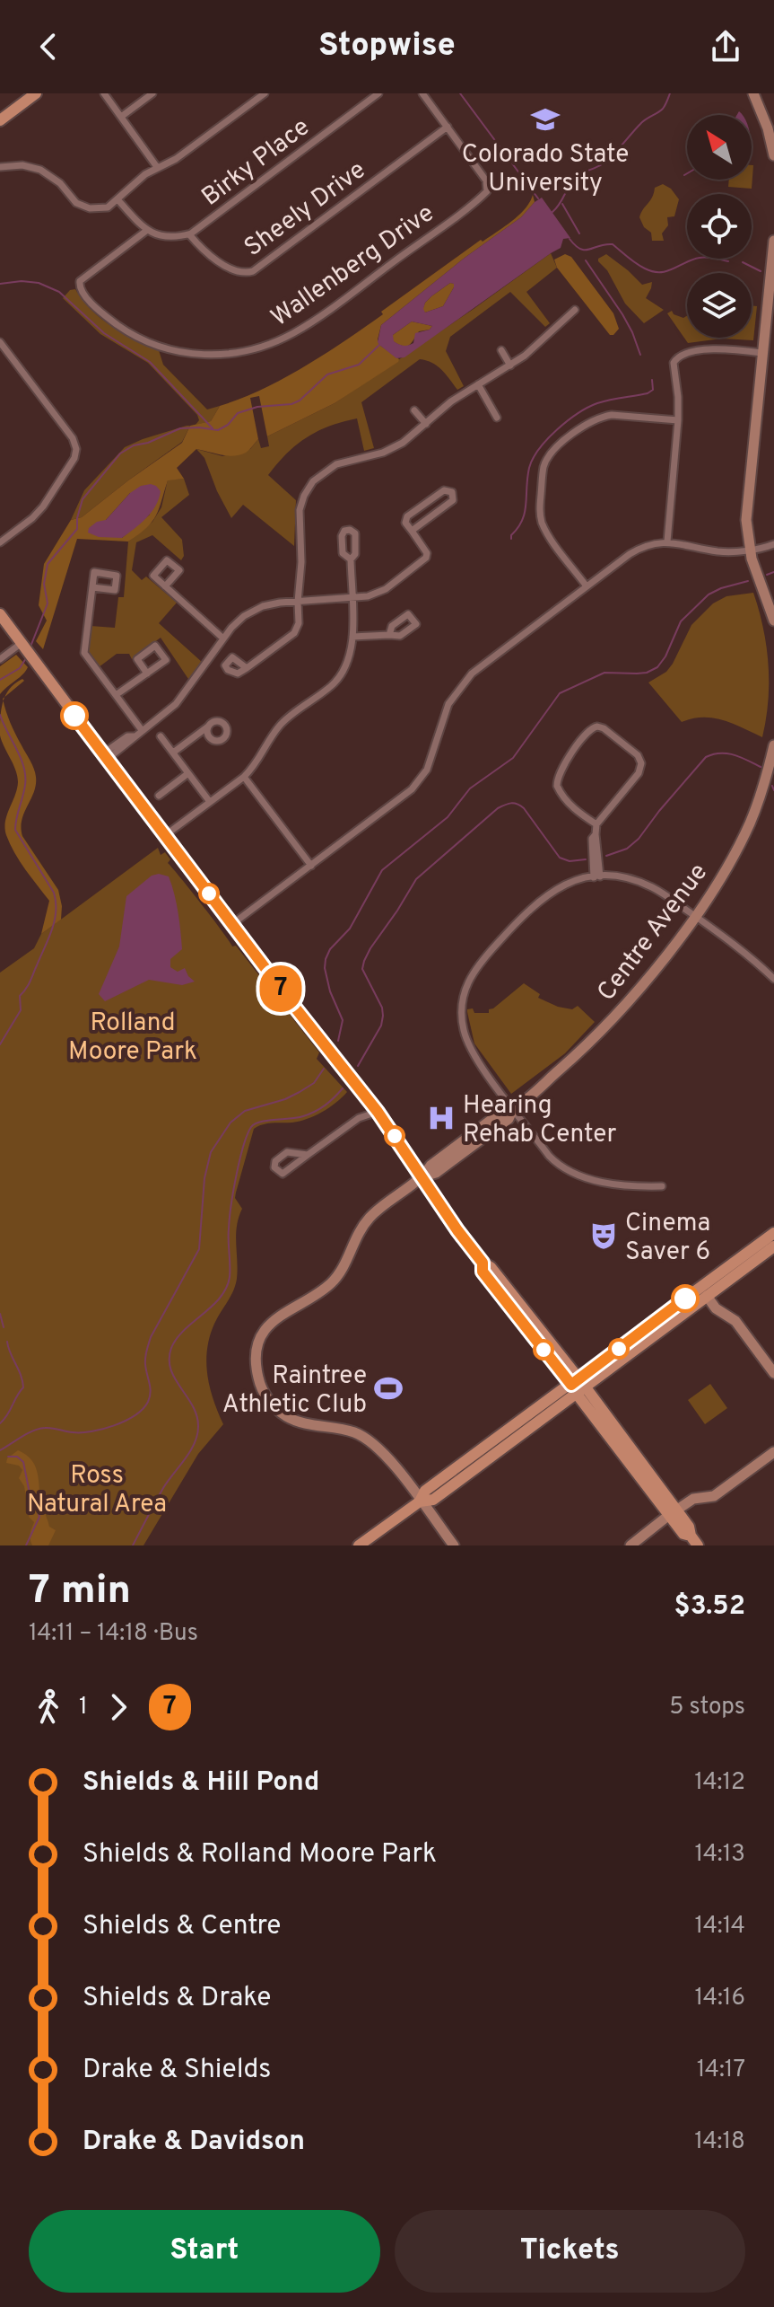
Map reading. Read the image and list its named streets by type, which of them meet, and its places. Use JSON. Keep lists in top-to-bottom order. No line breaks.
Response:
{"streets":{"street":["Birky Place","Sheely Drive","Wallenberg Drive","Centre Avenue"]},"crossings":[["Birky Place","Sheely Drive"],["Sheely Drive","Wallenberg Drive"]],"parks":["Rolland Moore Park","Ross Natural Area"],"places":{"school or university":["Colorado State University"],"hospital":["Hearing Rehab Center"],"theatre":["Cinema Saver 6"],"sports":["Raintree Athletic Club"]},"lines":["bus line 7"],"north":"top left","page":{"header":"Stopwise","on_map":"7","heading":["7 min","14:11 – 14:18 · Bus","$3.52"],"legs":["1","7","5 stops"],"list":[{"name":"Shields & Hill Pond","value":"14:12"},{"name":"Shields & Rolland Moore Park","value":"14:13"},{"name":"Shields & Centre","value":"14:14"},{"name":"Shields & Drake","value":"14:16"},{"name":"Drake & Shields","value":"14:17"},{"name":"Drake & Davidson","value":"14:18"}],"buttons":["Start","Tickets"]}}
